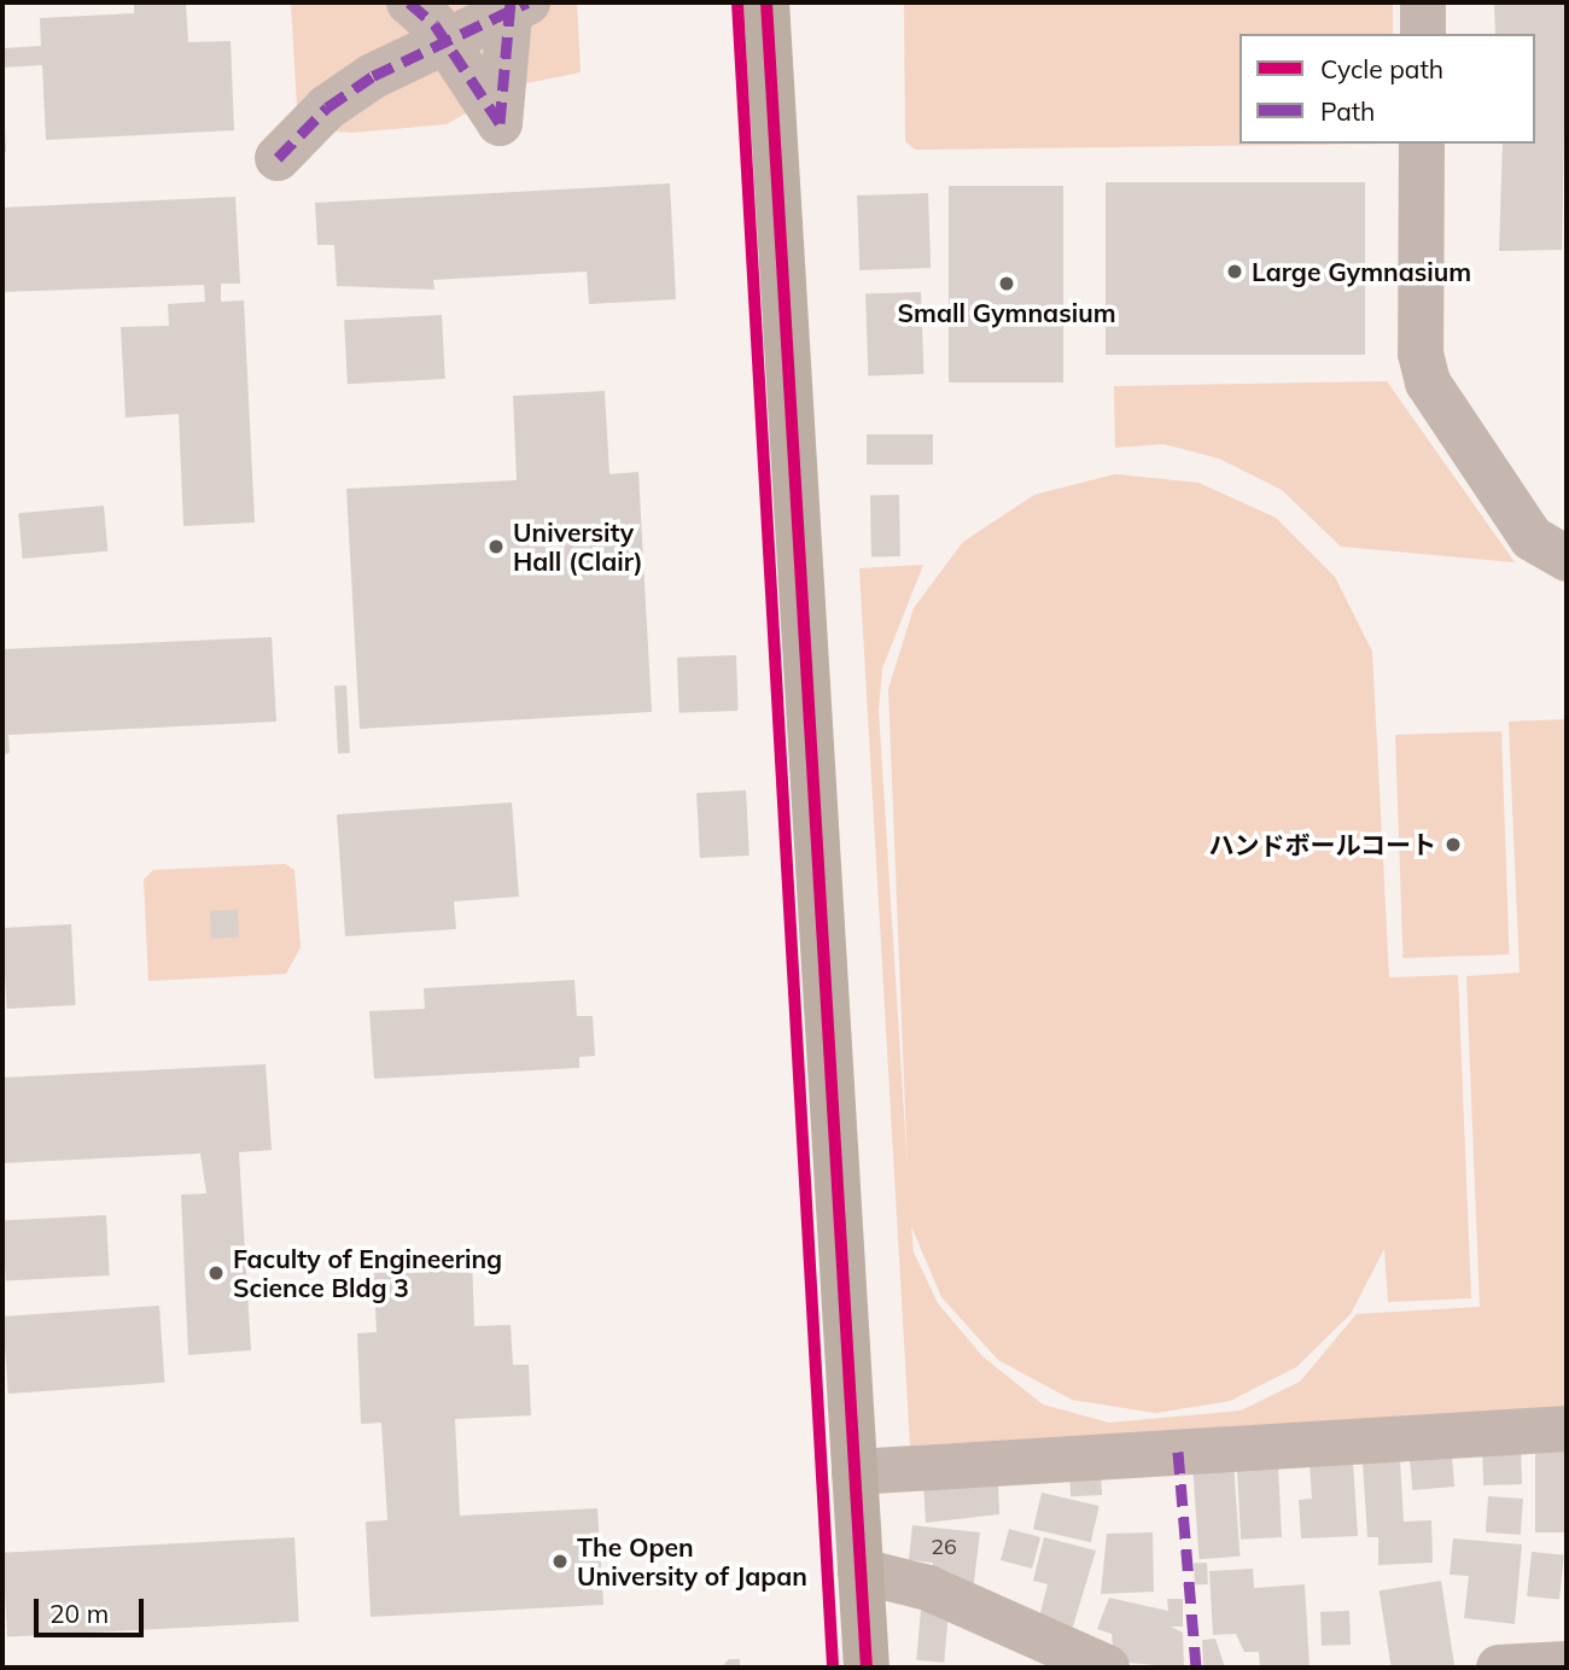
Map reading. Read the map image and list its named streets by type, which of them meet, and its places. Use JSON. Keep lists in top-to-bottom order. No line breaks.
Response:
{"places":["Large Gymnasium","Small Gymnasium","University Hall (Clair)","ハンドボールコート","Faculty of Engineering Science Bldg 3","The Open University of Japan"],"house_numbers":["26"],"legend":["Cycle path","Path"],"scale_bar":"20 m"}
